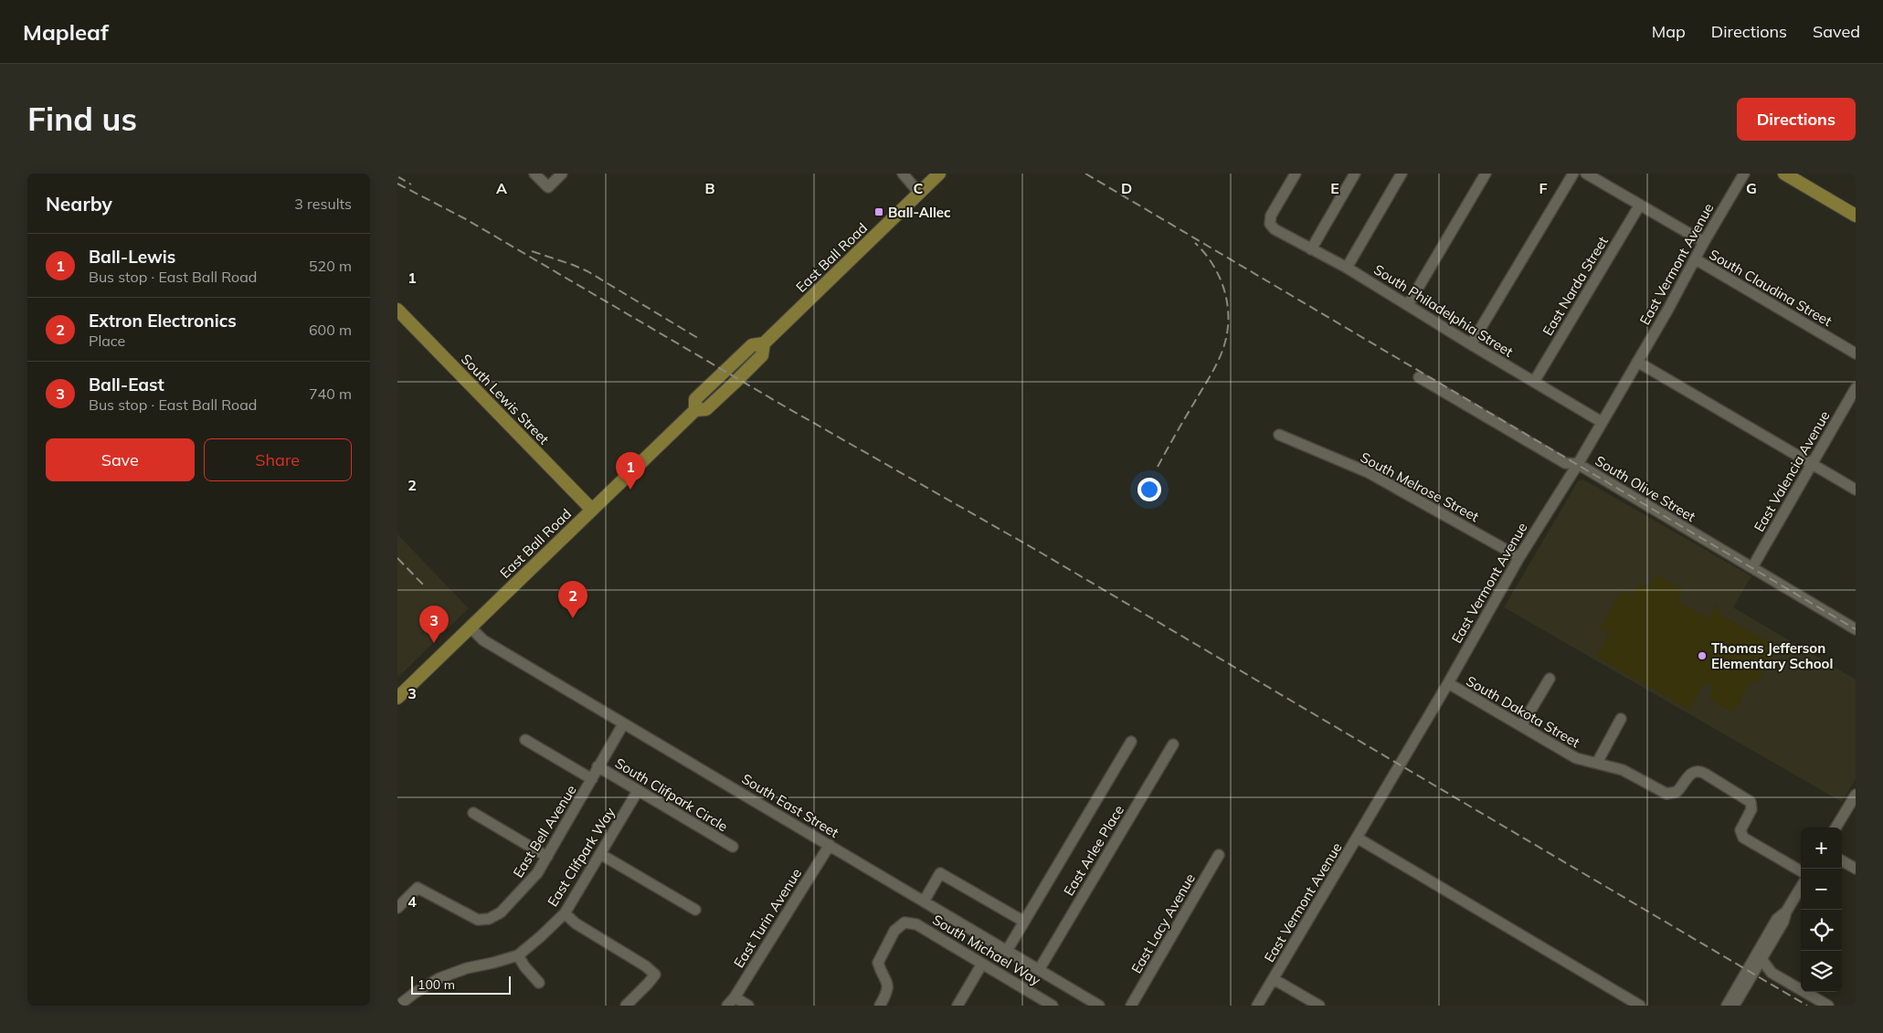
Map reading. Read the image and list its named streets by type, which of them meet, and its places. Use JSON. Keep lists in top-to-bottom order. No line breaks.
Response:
{"streets":{"main road":["East Ball Road","South Lewis Street"],"street":["East Vermont Avenue","East Narda Street","South Claudina Street","South Philadelphia Street","East Valencia Avenue","South Melrose Street","South Olive Street","South Dakota Street","South Clifpark Circle","South East Street","East Bell Avenue","East Arlee Place","East Clifpark Way","East Turin Avenue","East Lacy Avenue","South Michael Way"]},"crossings":[["East Ball Road","South Lewis Street"],["East Ball Road","South East Street"],["East Vermont Avenue","South Claudina Street"],["East Vermont Avenue","South Philadelphia Street"],["East Vermont Avenue","South Melrose Street"],["East Vermont Avenue","South Olive Street"],["East Vermont Avenue","South Dakota Street"],["East Narda Street","South Claudina Street"],["East Narda Street","South Philadelphia Street"],["East Valencia Avenue","South Olive Street"],["South Clifpark Circle","East Bell Avenue"],["South Clifpark Circle","East Clifpark Way"],["South East Street","East Bell Avenue"],["South East Street","East Arlee Place"],["South East Street","East Turin Avenue"]],"places":{"transit":["Ball-Allec"],"other":["Thomas Jefferson Elementary School"]},"scale_bar":"100 m","page":{"header":"Mapleaf","nav":["Map","Directions","Saved"],"buttons":["Directions",["Save","Share"]],"title":"Find us","heading":["Nearby","3 results"],"list":[{"mark":"1","name":"Ball-Lewis","note":"Bus stop · East Ball Road","value":"520 m"},{"mark":"2","name":"Extron Electronics","note":"Place","value":"600 m"},{"mark":"3","name":"Ball-East","note":"Bus stop · East Ball Road","value":"740 m"}],"pins":["1","2","3"],"map_buttons":["+","−"],"scale":"100 m"},"grid":{"columns":["A","B","C","D","E","F","G"],"rows":["1","2","3","4"]}}
